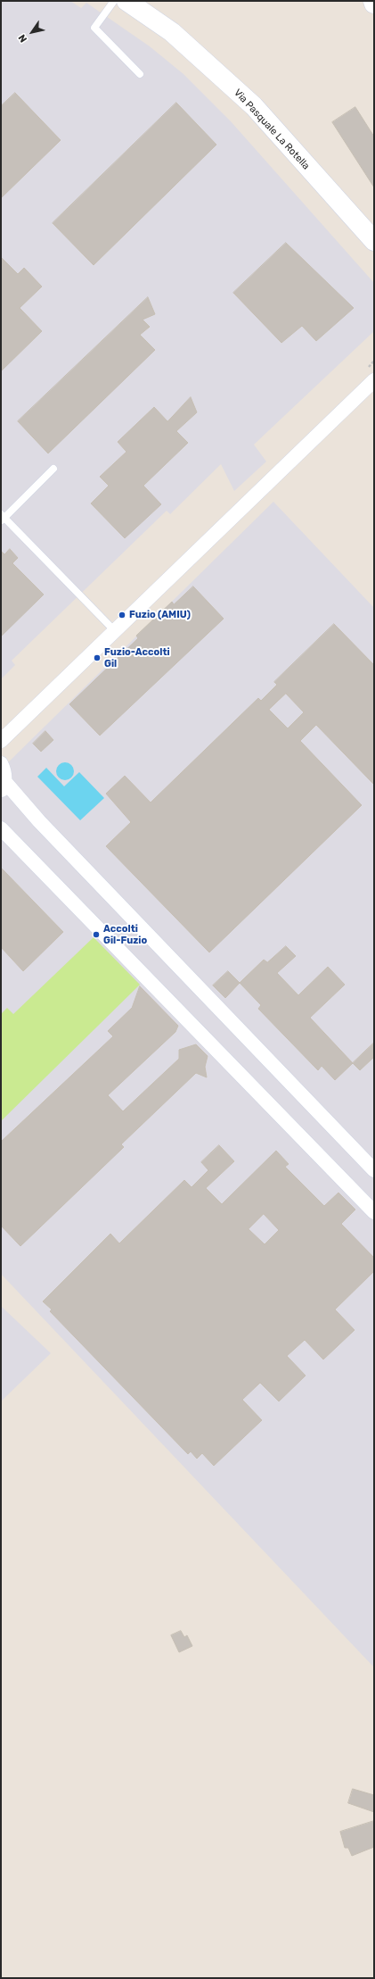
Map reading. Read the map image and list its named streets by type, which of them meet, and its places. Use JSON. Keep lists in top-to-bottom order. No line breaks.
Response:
{"streets":{"street":["Via Pasquale La Rotella"]},"places":["Fuzio (AMIU)","Fuzio-Accolti Gil","Accolti Gil-Fuzio"],"north":"bottom left"}
